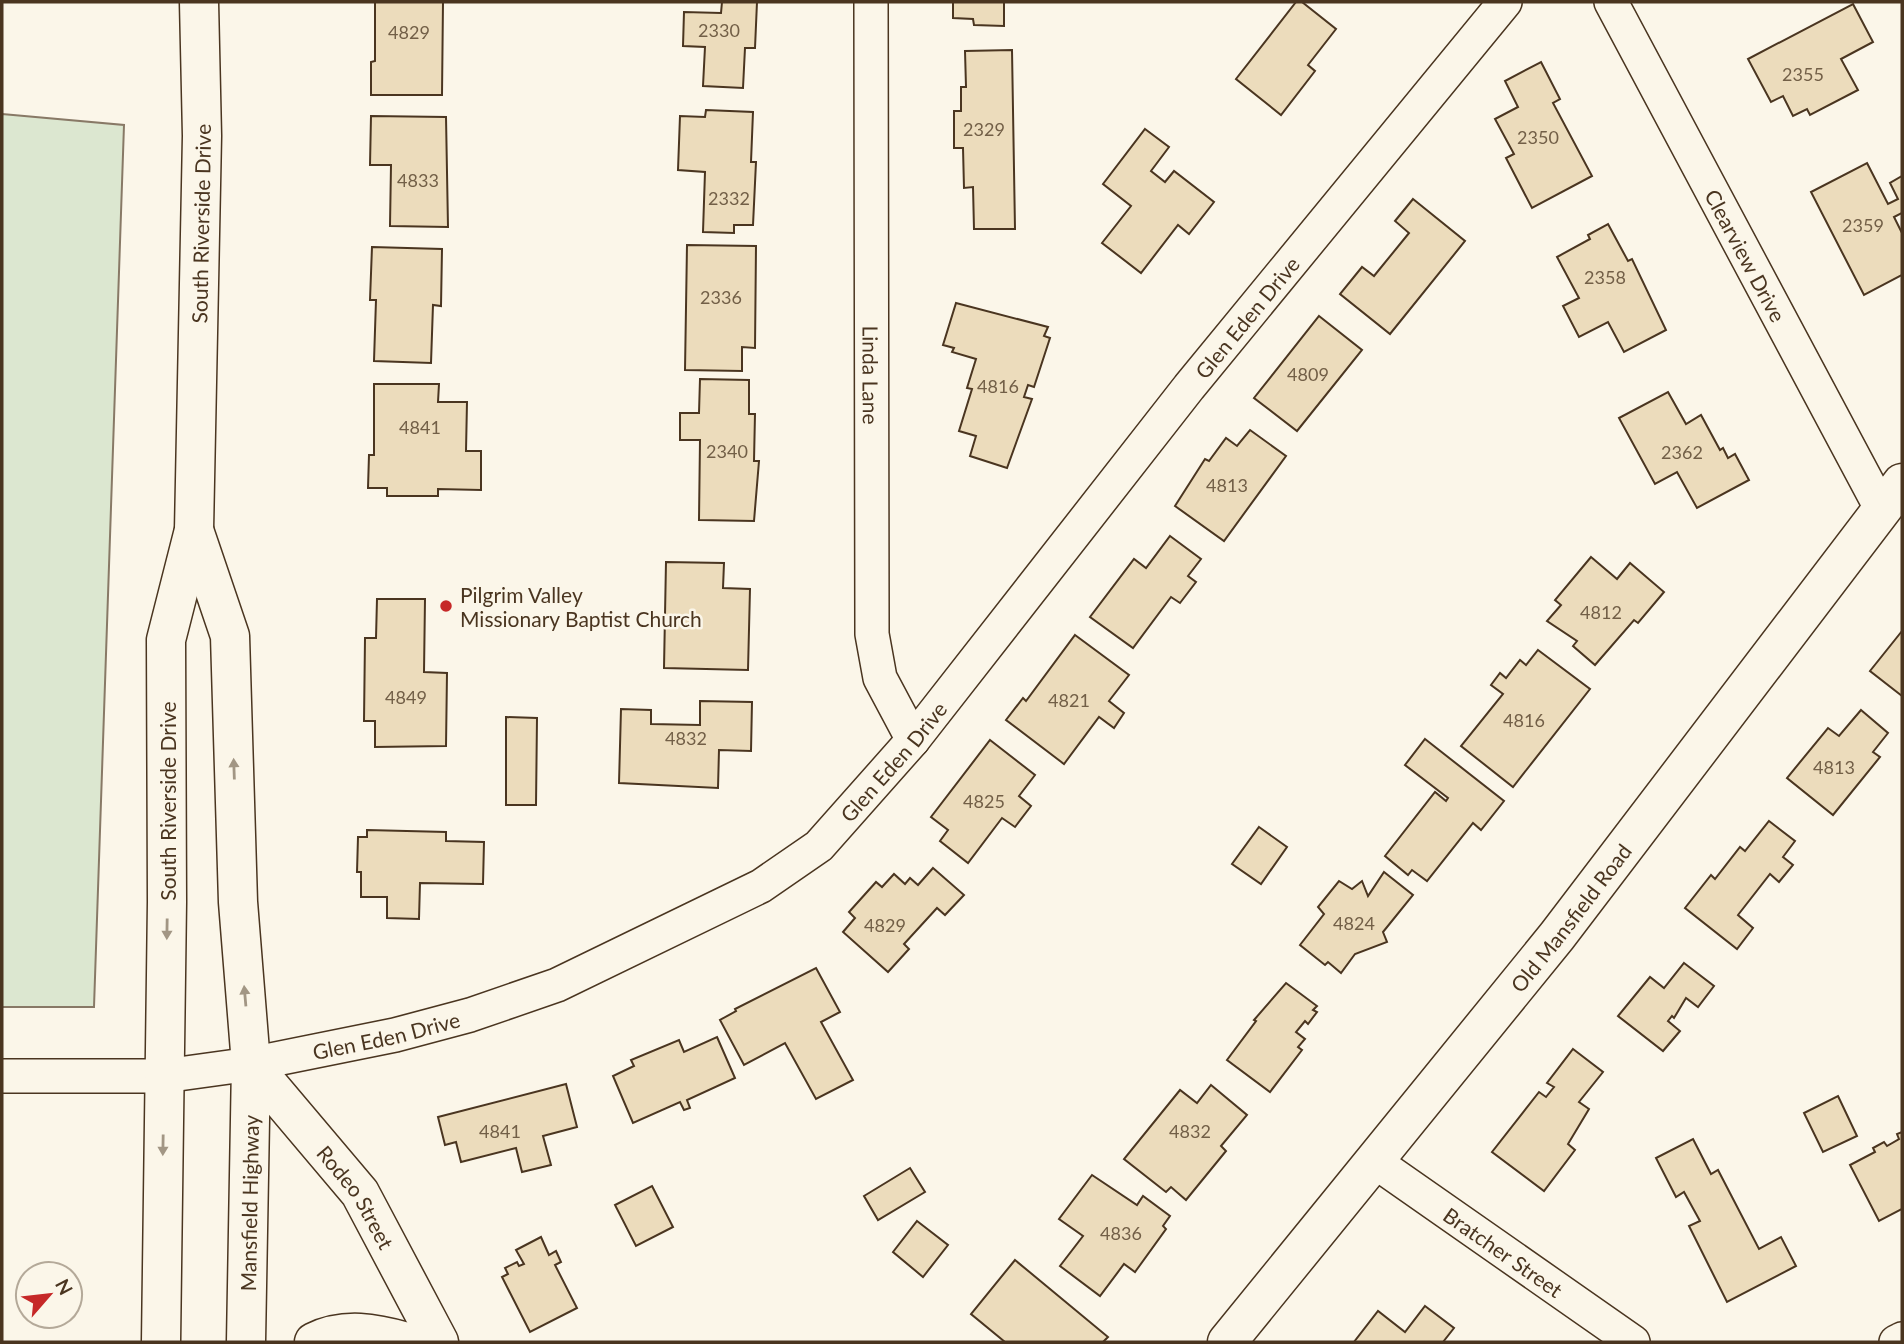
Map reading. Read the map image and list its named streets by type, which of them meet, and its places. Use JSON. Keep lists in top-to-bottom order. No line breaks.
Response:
{"streets":{"main road":["South Riverside Drive","Old Mansfield Road","Rodeo Street","Mansfield Highway"],"street":["Clearview Drive","Glen Eden Drive","Linda Lane","Bratcher Street"]},"crossings":[["South Riverside Drive","Glen Eden Drive"],["South Riverside Drive","Rodeo Street"],["South Riverside Drive","Mansfield Highway"],["Clearview Drive","Old Mansfield Road"],["Glen Eden Drive","Linda Lane"],["Glen Eden Drive","Rodeo Street"],["Glen Eden Drive","Mansfield Highway"],["Old Mansfield Road","Bratcher Street"],["Rodeo Street","Mansfield Highway"]],"places":["Pilgrim Valley Missionary Baptist Church"],"house_numbers":["2330","4829","2355","2329","2350","4833","2332","2359","2358","2336","4809","4816","4841","2340","2362","4813","4812","4849","4821","4816","4832","4813","4825","4824","4829","4841","4832","4836"],"north":"top right"}
